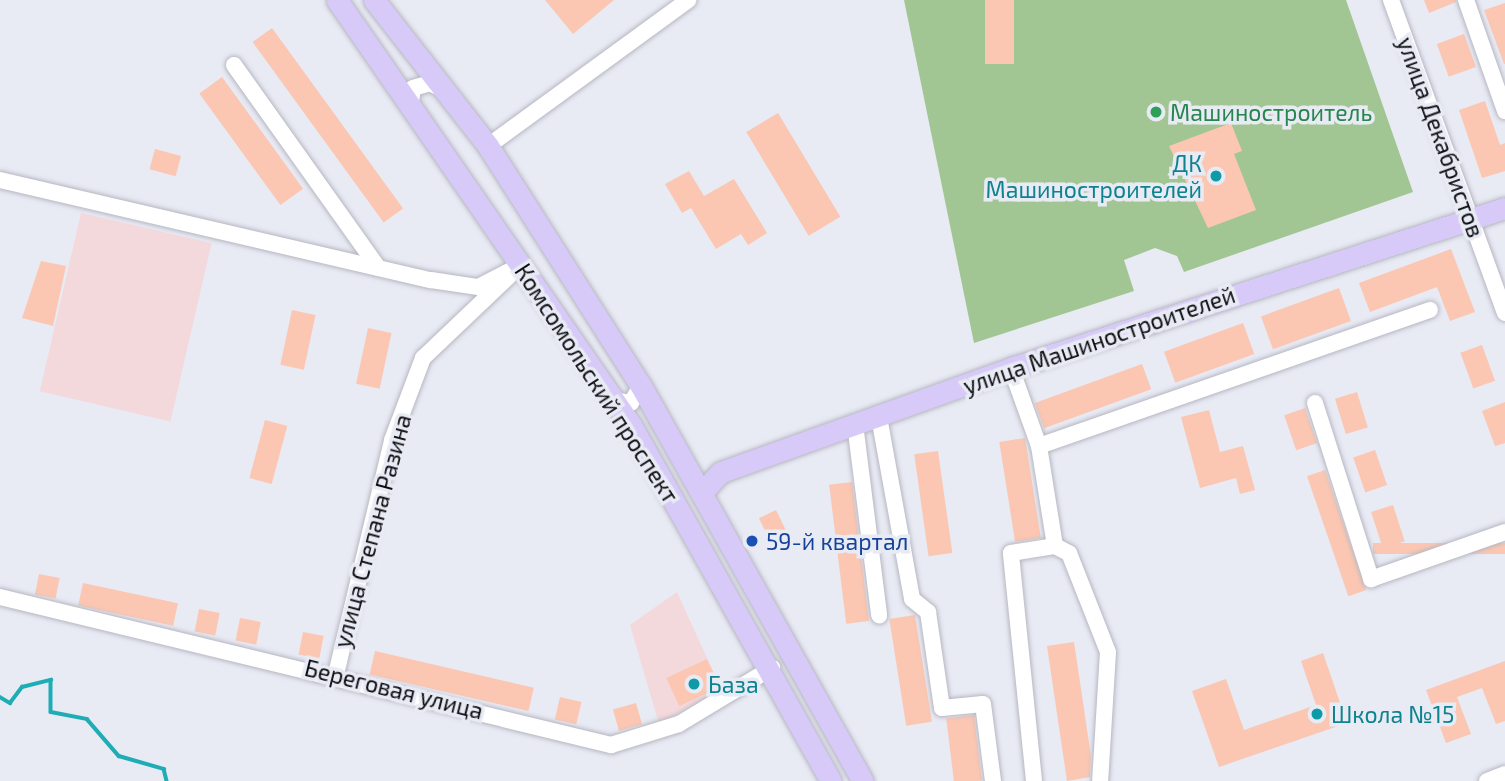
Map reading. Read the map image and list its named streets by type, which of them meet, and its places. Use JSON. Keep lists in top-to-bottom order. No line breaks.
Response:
{"streets":{"main road":["улица Машиностроителей","Комсомольский проспект"],"street":["улица Декабристов","улица Степана Разина","Береговая улица"]},"crossings":[["улица Декабристов","улица Машиностроителей"],["улица Машиностроителей","Комсомольский проспект"],["Комсомольский проспект","улица Степана Разина"],["Комсомольский проспект","Береговая улица"],["улица Степана Разина","Береговая улица"]],"places":["Машиностроитель","ДК Машиностроителей","59-й квартал","База","Школа №15"]}
